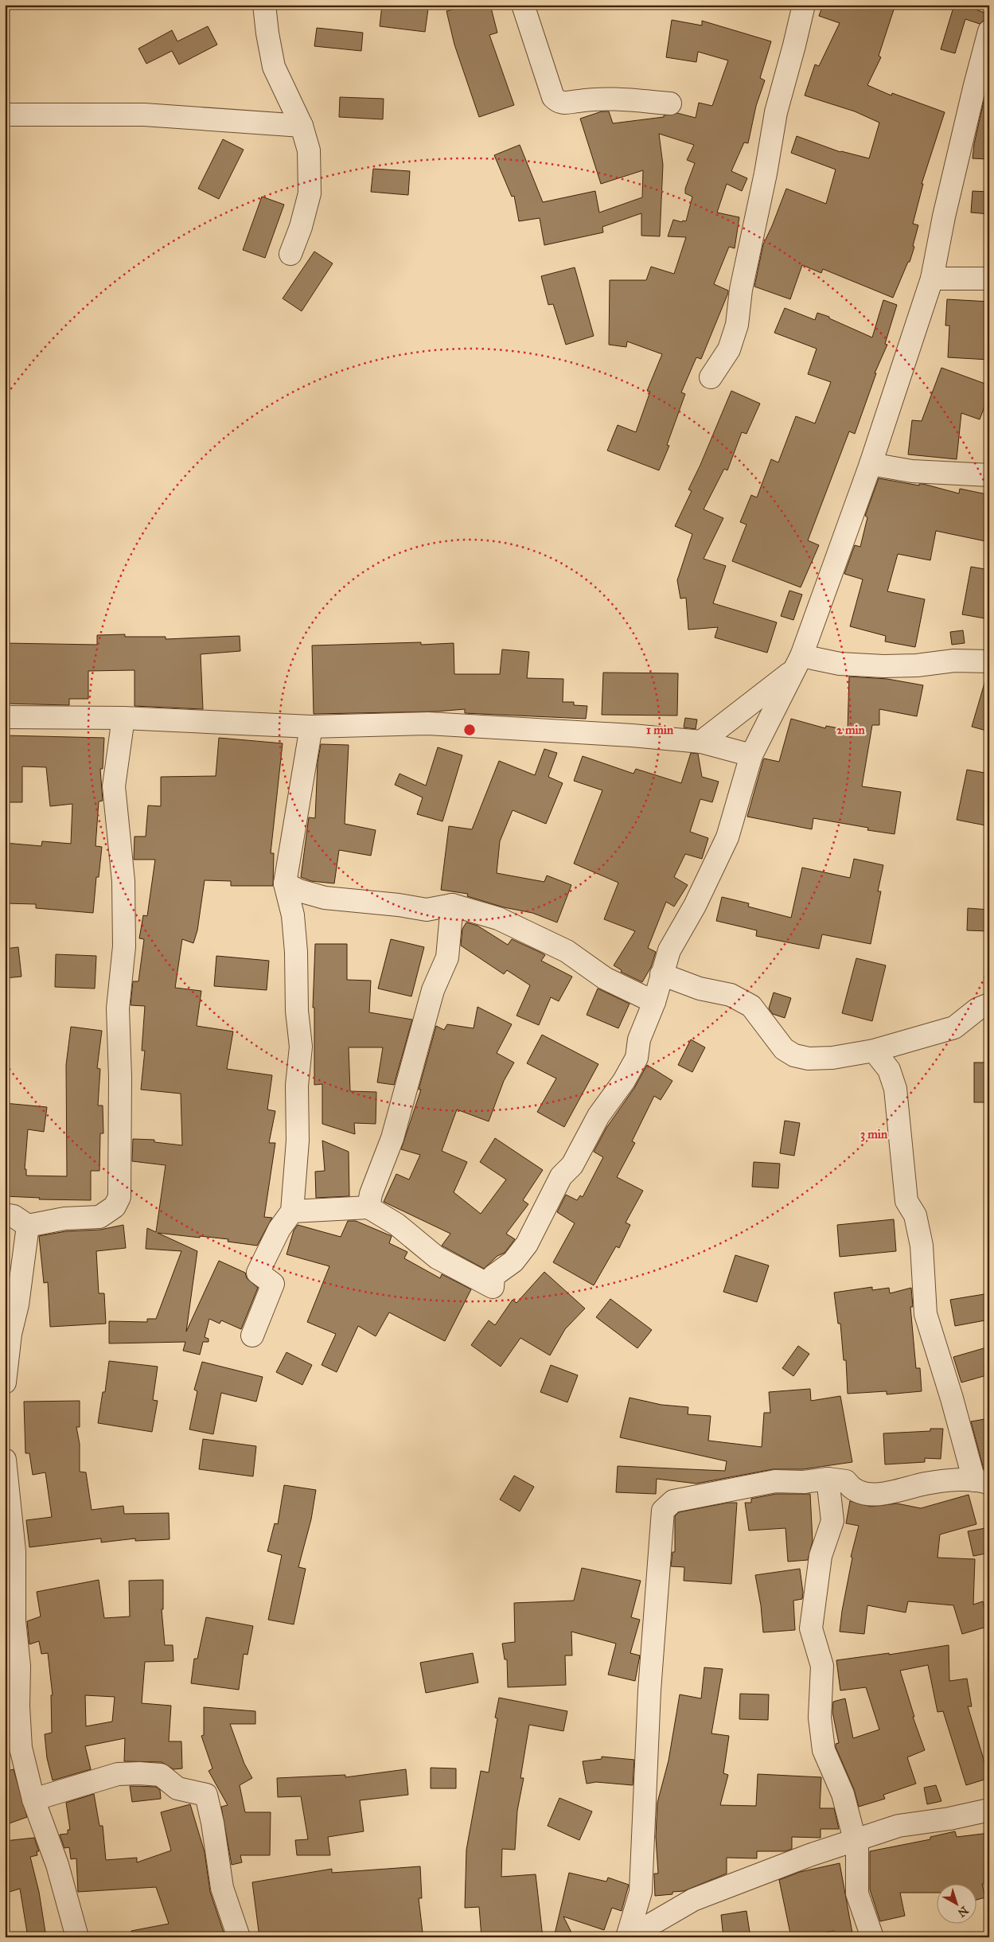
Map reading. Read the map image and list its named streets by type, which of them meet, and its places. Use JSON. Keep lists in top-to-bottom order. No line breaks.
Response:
{"north":"bottom right","rings":["1 min","2 min","3 min"]}
